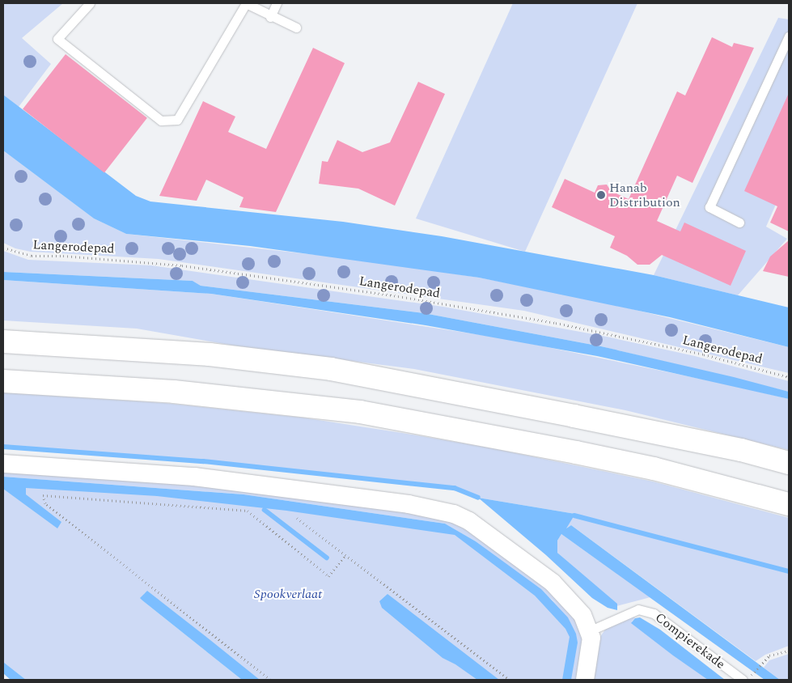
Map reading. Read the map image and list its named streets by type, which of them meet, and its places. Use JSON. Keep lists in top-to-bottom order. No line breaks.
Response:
{"streets":{"lane":["Compierekade"],"path":["Langerodepad"]},"parks":["Spookverlaat"],"places":["Hanab Distribution"]}
